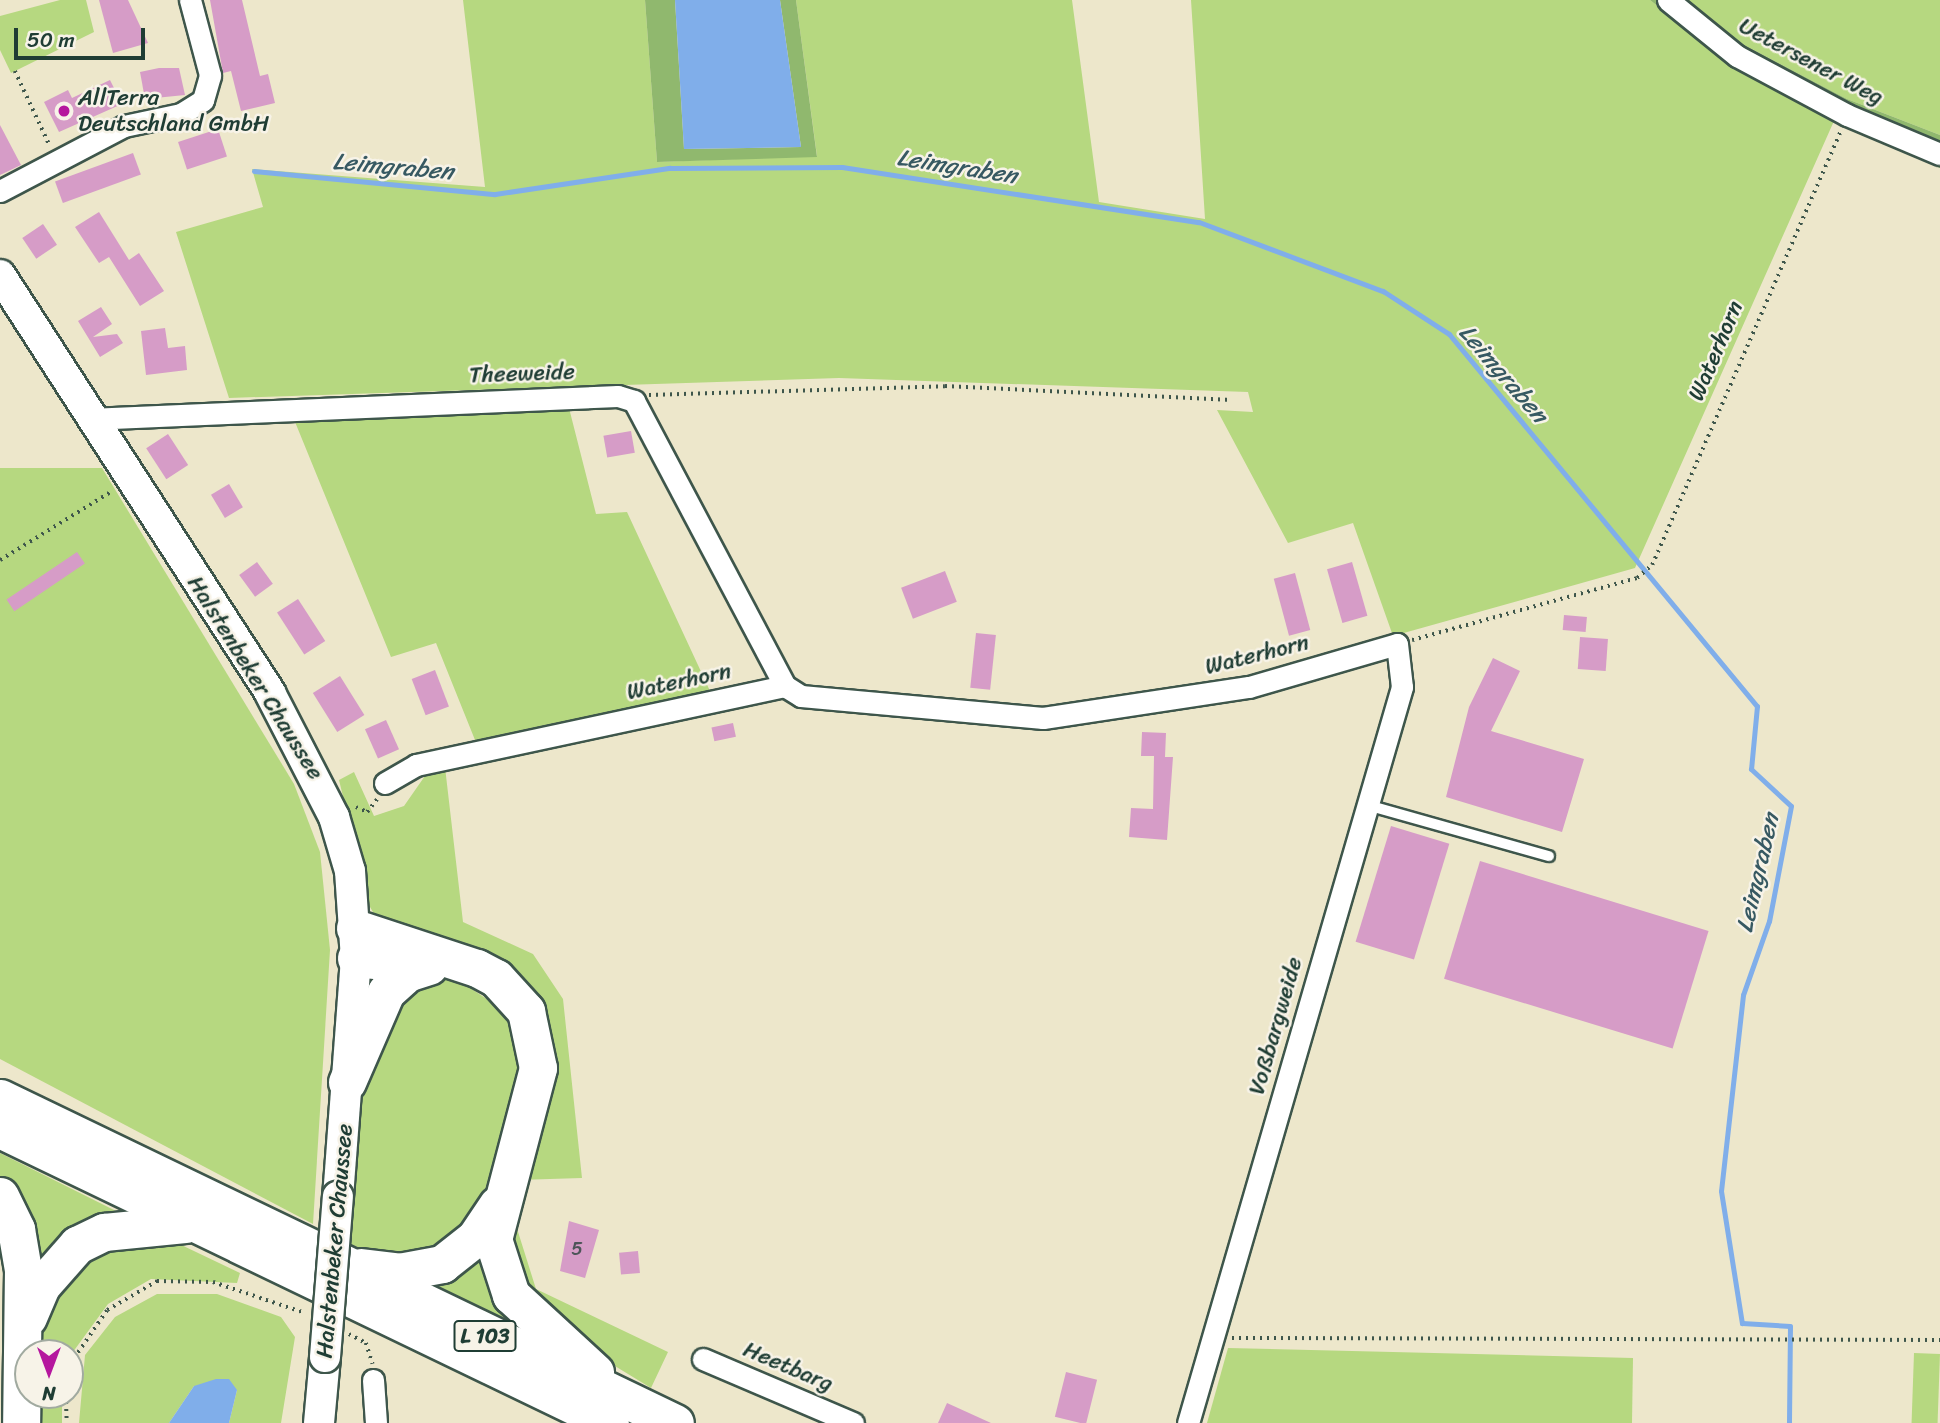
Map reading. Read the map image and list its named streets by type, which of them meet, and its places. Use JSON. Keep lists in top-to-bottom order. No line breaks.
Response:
{"streets":{"highway":["L 103"],"main road":["Halstenbeker Chaussee"],"street":["Uetersener Weg","Waterhorn","Theeweide","Voßbargweide","Heetbarg"]},"crossings":[["Uetersener Weg","Waterhorn"],["Waterhorn","Voßbargweide"],["Theeweide","Halstenbeker Chaussee"],["Halstenbeker Chaussee","L 103"]],"water":["Leimgraben"],"places":["AllTerra Deutschland GmbH"],"house_numbers":["5"],"scale_bar":"50 m","north":"bottom"}
